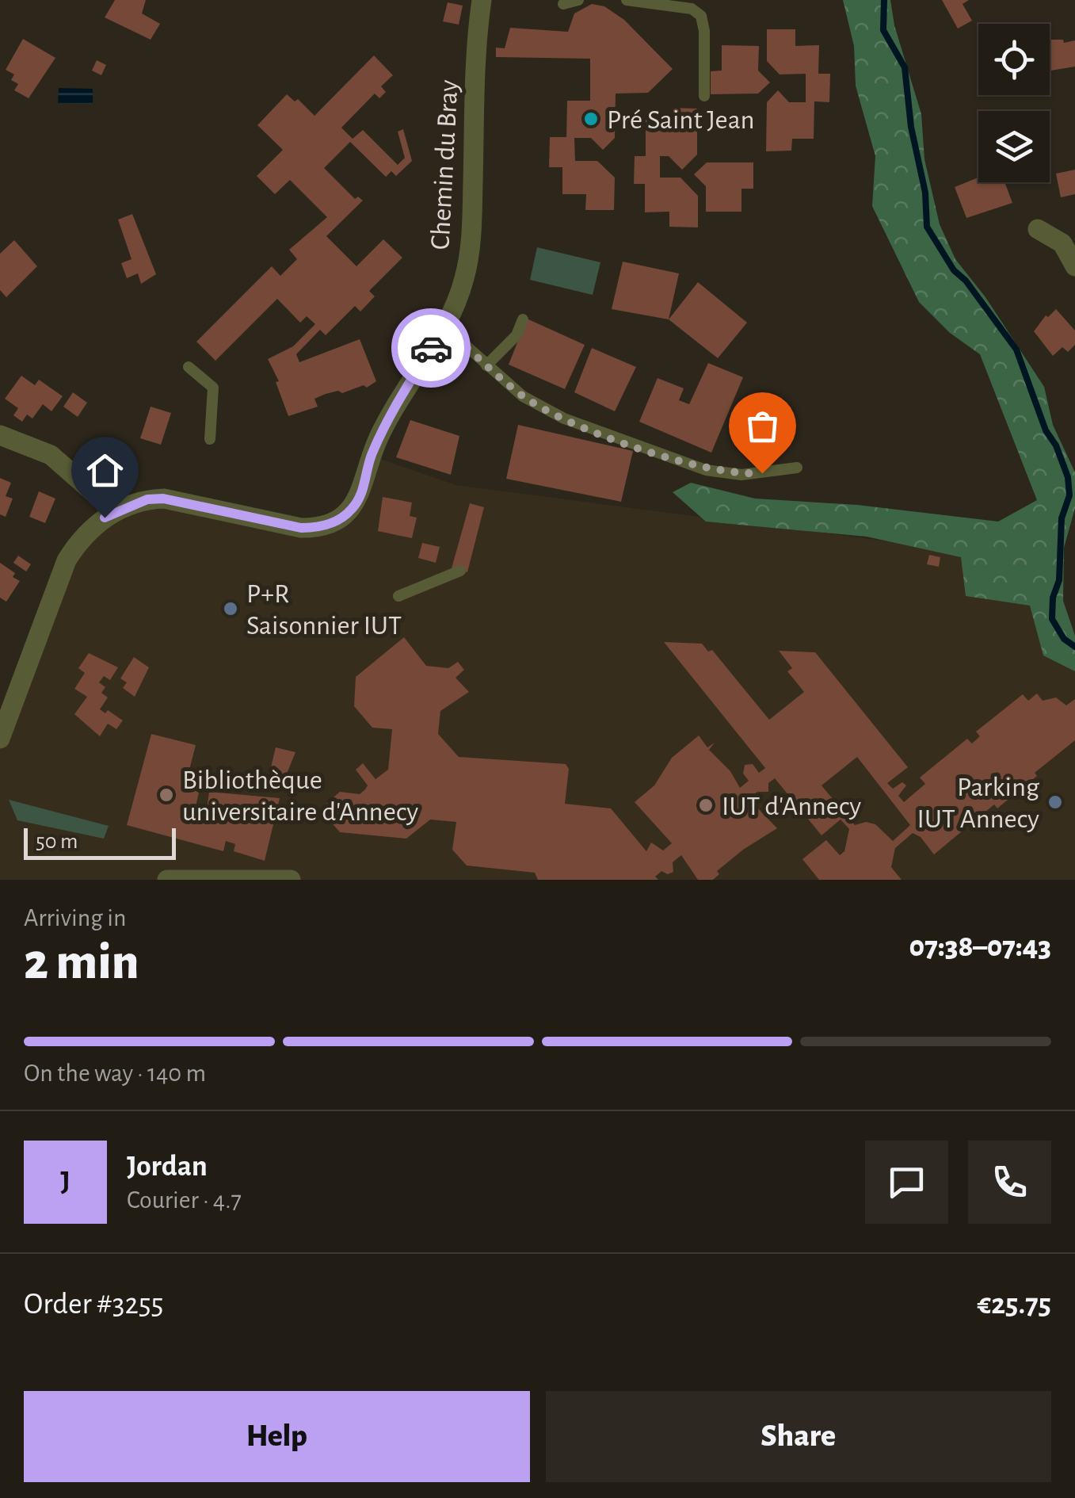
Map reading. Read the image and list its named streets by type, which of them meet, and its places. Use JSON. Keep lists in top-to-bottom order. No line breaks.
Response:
{"streets":{"street":["Chemin du Bray"]},"places":["Pré Saint Jean","P+R Saisonnier IUT","Bibliothèque universitaire d'Annecy","Parking IUT Annecy","IUT d'Annecy"],"scale_bar":"50 m","page":{"scale":"50 m","heading":["2 min","Arriving in","07:38–07:43"],"panel":["Jordan","Courier · 4.7","Order #3255","€25.75"],"bar":"On the way · 140 m","round":"J","buttons":["Help","Share"]}}
